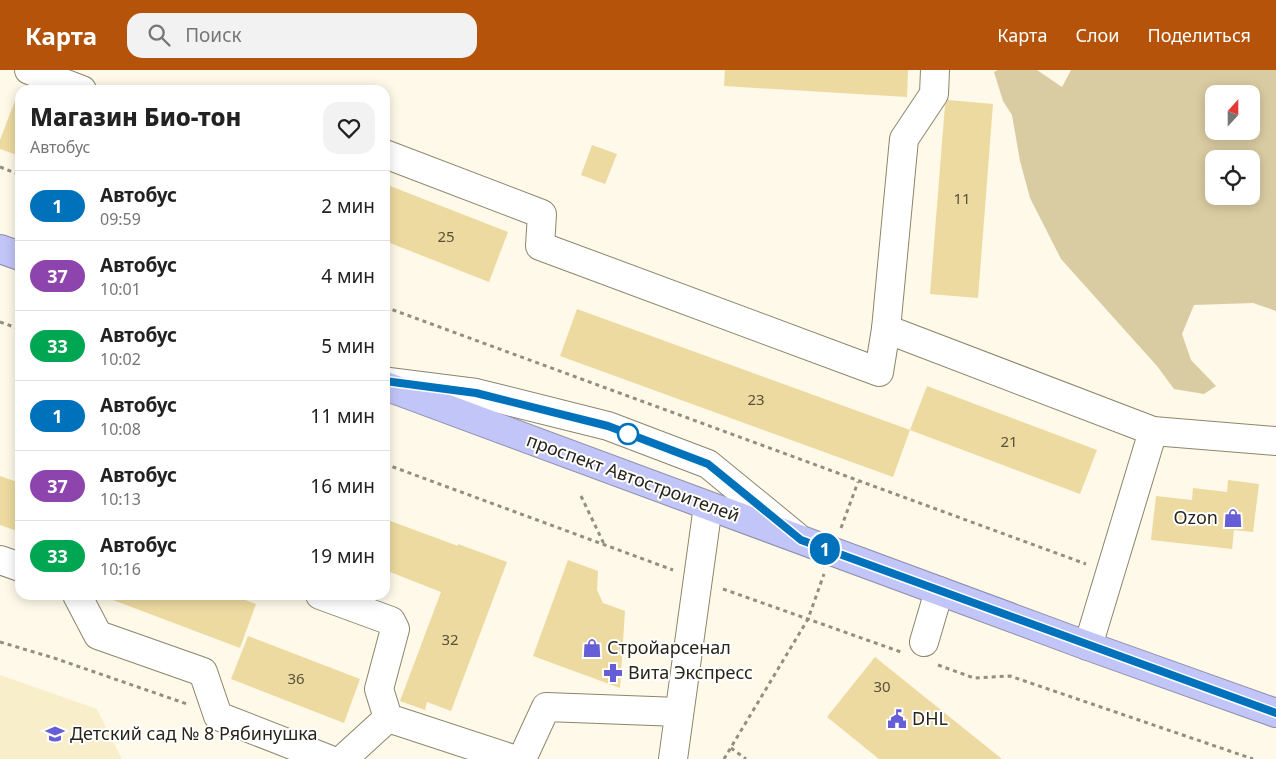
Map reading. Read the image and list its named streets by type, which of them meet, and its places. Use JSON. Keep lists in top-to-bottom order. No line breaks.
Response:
{"streets":{"highway":["проспект Автостроителей"]},"places":{"shop":["Ozon","Стройарсенал"],"pharmacy":["Вита Экспресс"],"public building":["DHL"],"school or university":["Детский сад № 8 Рябинушка"]},"lines":["bus line 1"],"house_numbers":["11","25","23","21","32","36","30"],"north":"top","page":{"header":"Карта","search":"Поиск","nav":["Карта","Слои","Поделиться"],"on_map":"1","heading":["Магазин Био-тон","Автобус"],"list":[{"mark":"1","name":"Автобус","note":"09:59","value":"2 мин"},{"mark":"37","name":"Автобус","note":"10:01","value":"4 мин"},{"mark":"33","name":"Автобус","note":"10:02","value":"5 мин"},{"mark":"1","name":"Автобус","note":"10:08","value":"11 мин"},{"mark":"37","name":"Автобус","note":"10:13","value":"16 мин"},{"mark":"33","name":"Автобус","note":"10:16","value":"19 мин"}]}}
